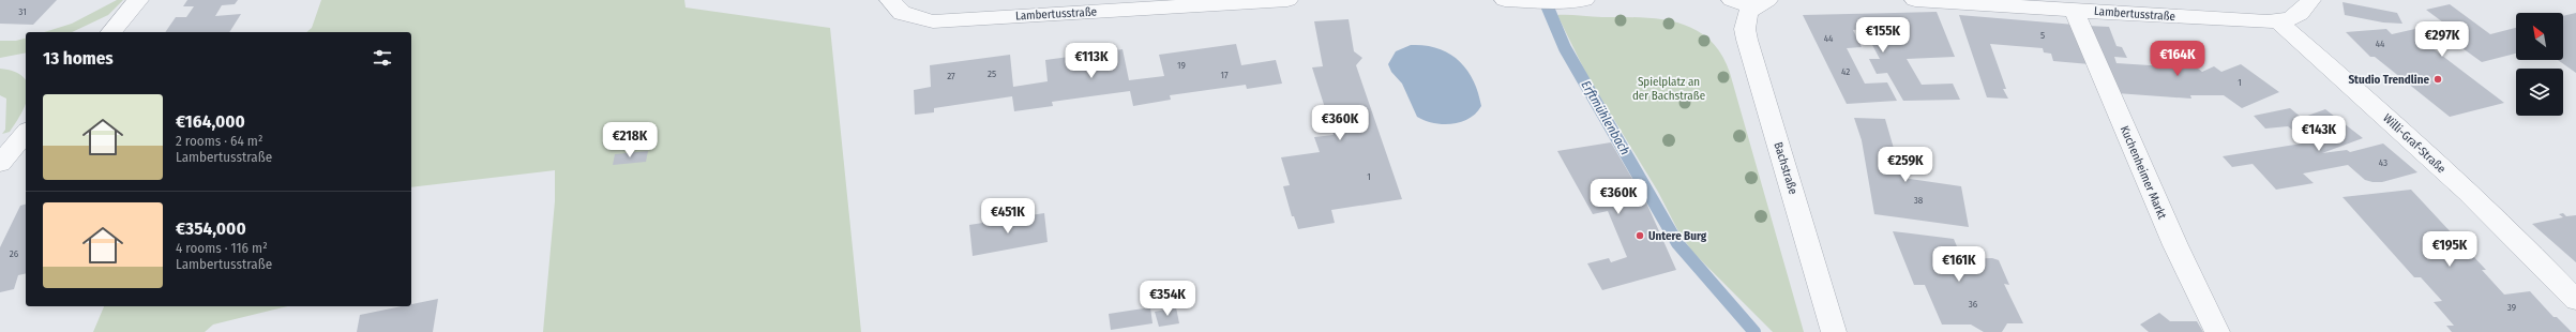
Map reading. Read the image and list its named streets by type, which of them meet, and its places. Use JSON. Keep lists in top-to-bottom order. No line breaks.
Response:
{"streets":{"street":["Lambertusstraße","Willi-Graf-Straße","Bachstraße","Kuchenheimer Markt"]},"crossings":[["Lambertusstraße","Willi-Graf-Straße"],["Lambertusstraße","Kuchenheimer Markt"]],"water":["Erftmühlenbach"],"parks":["Spielplatz an der Bachstraße"],"places":["Studio Trendline","Untere Burg"],"house_numbers":["31","5","44","44","19","42","25","17","27","1","43","1","38","26","36","39"],"north":"top left","page":{"price":["€155K","€297K","€164K","€113K","€360K","€143K","€218K","€259K","€360K","€451K","€195K","€161K","€354K"],"heading":"13 homes","list":[{"name":"€164,000","note":"2 rooms · 64 m² · Lambertusstraße"},{"name":"€354,000","note":"4 rooms · 116 m² · Lambertusstraße"}]}}
